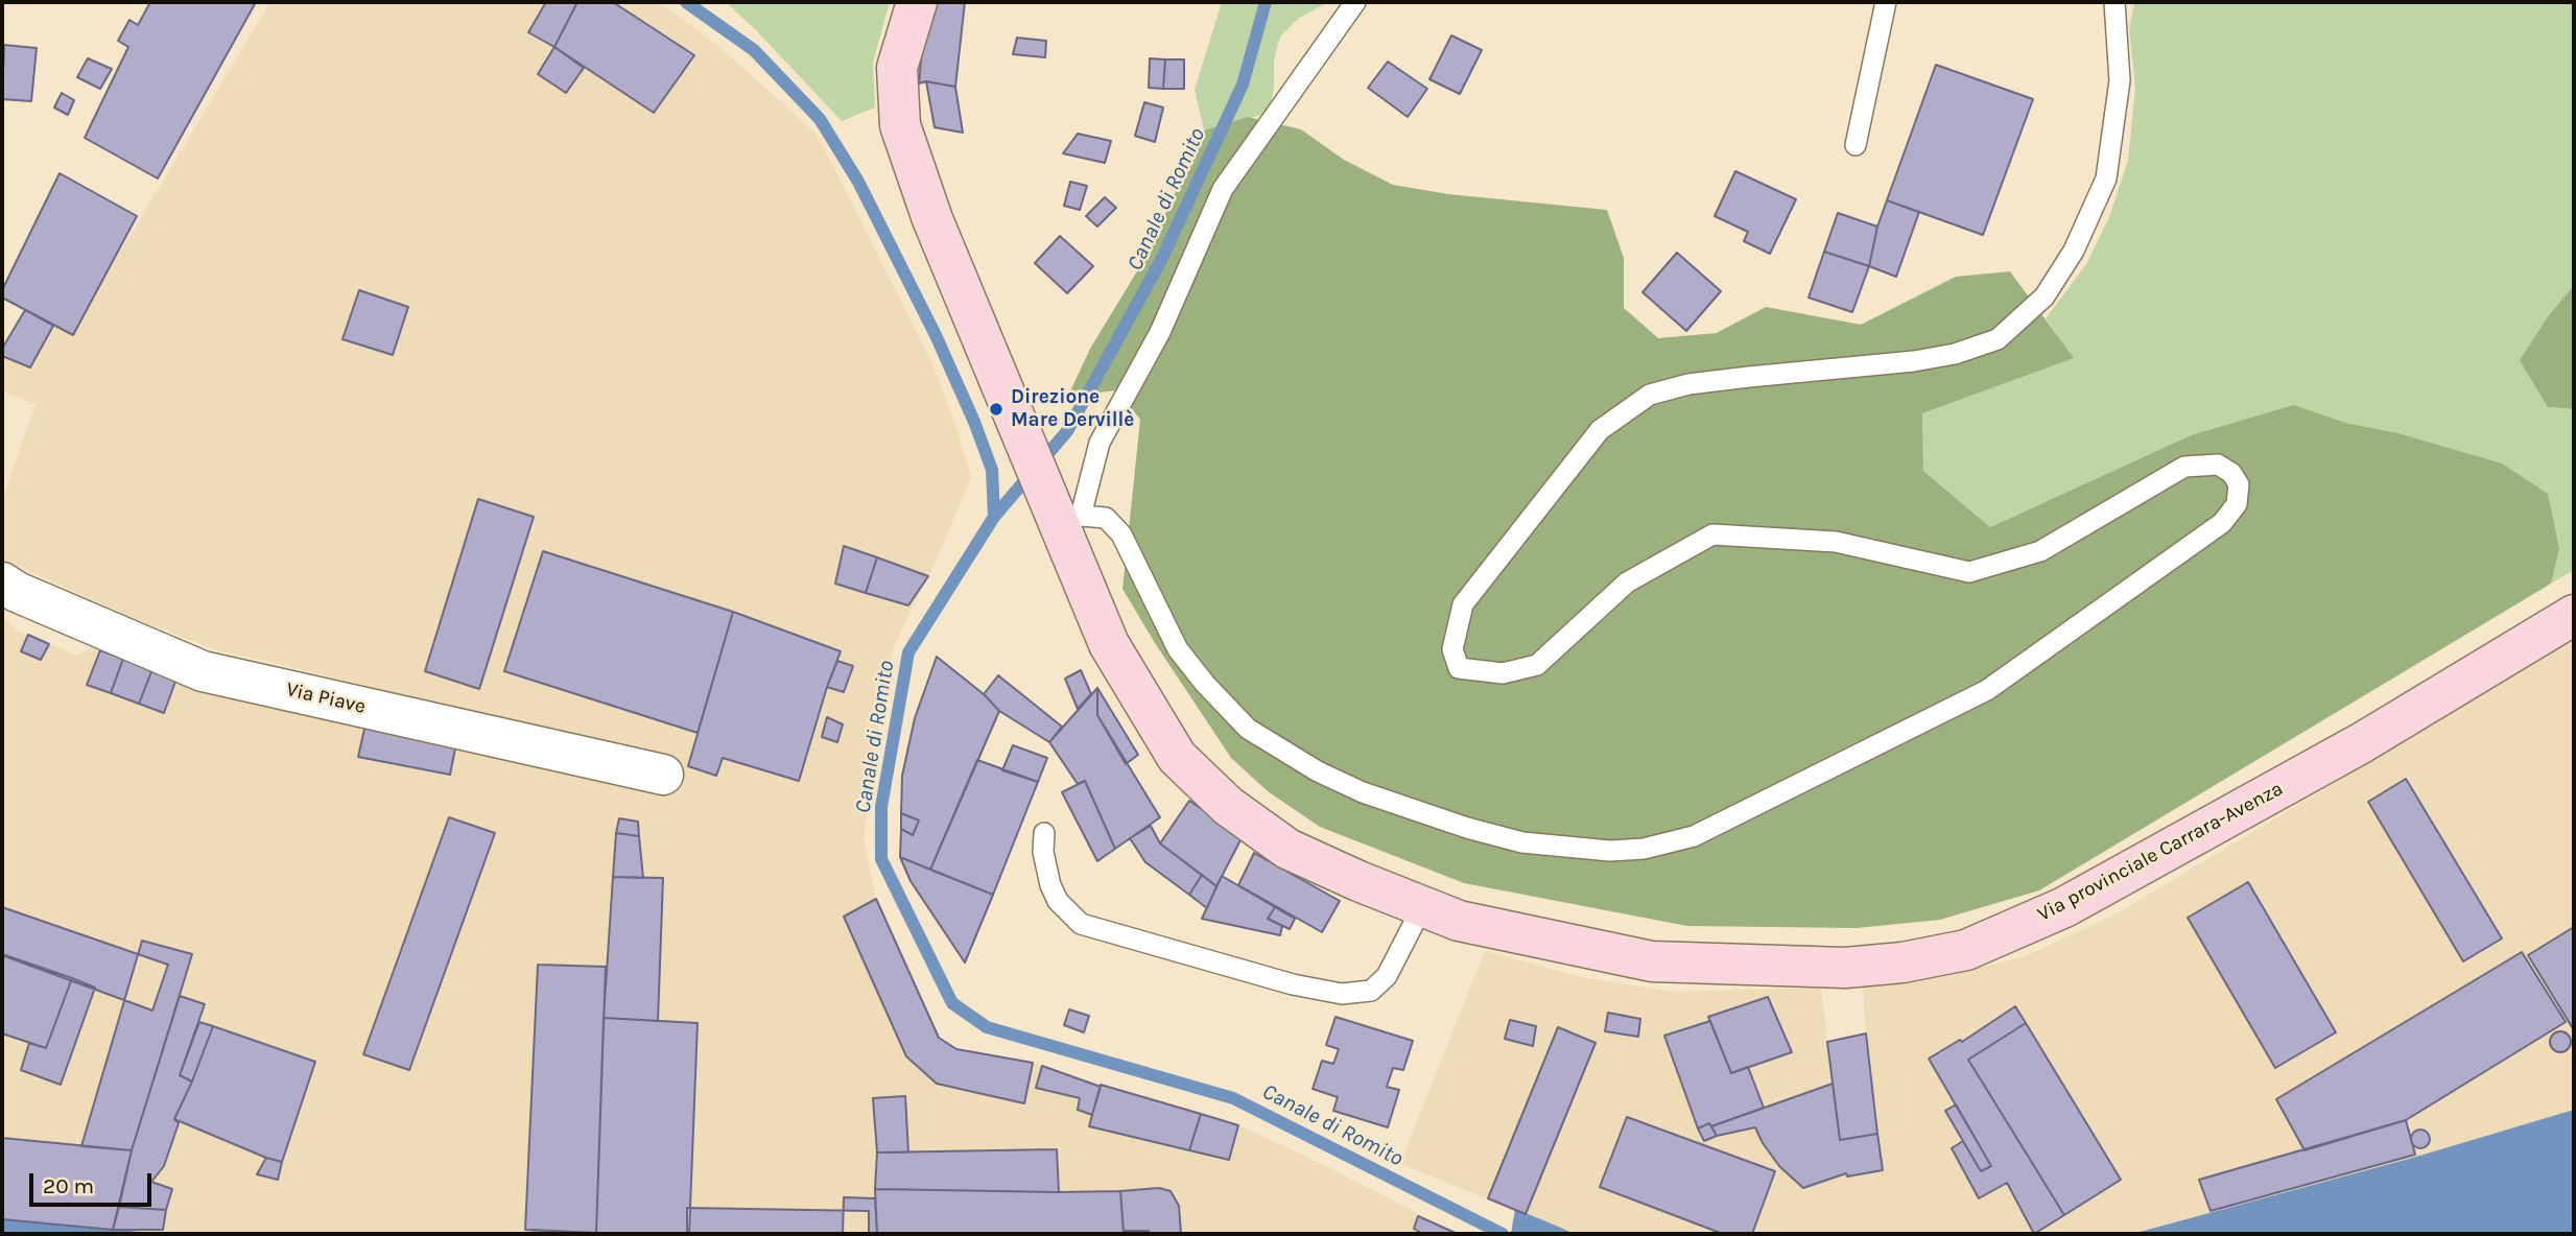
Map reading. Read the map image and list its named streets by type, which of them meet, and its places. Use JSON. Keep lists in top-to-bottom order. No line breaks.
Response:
{"streets":{"main road":["Via provinciale Carrara-Avenza"],"street":["Via Piave"]},"water":["Canale di Romito"],"places":["Direzione Mare Dervillè"],"scale_bar":"20 m"}
